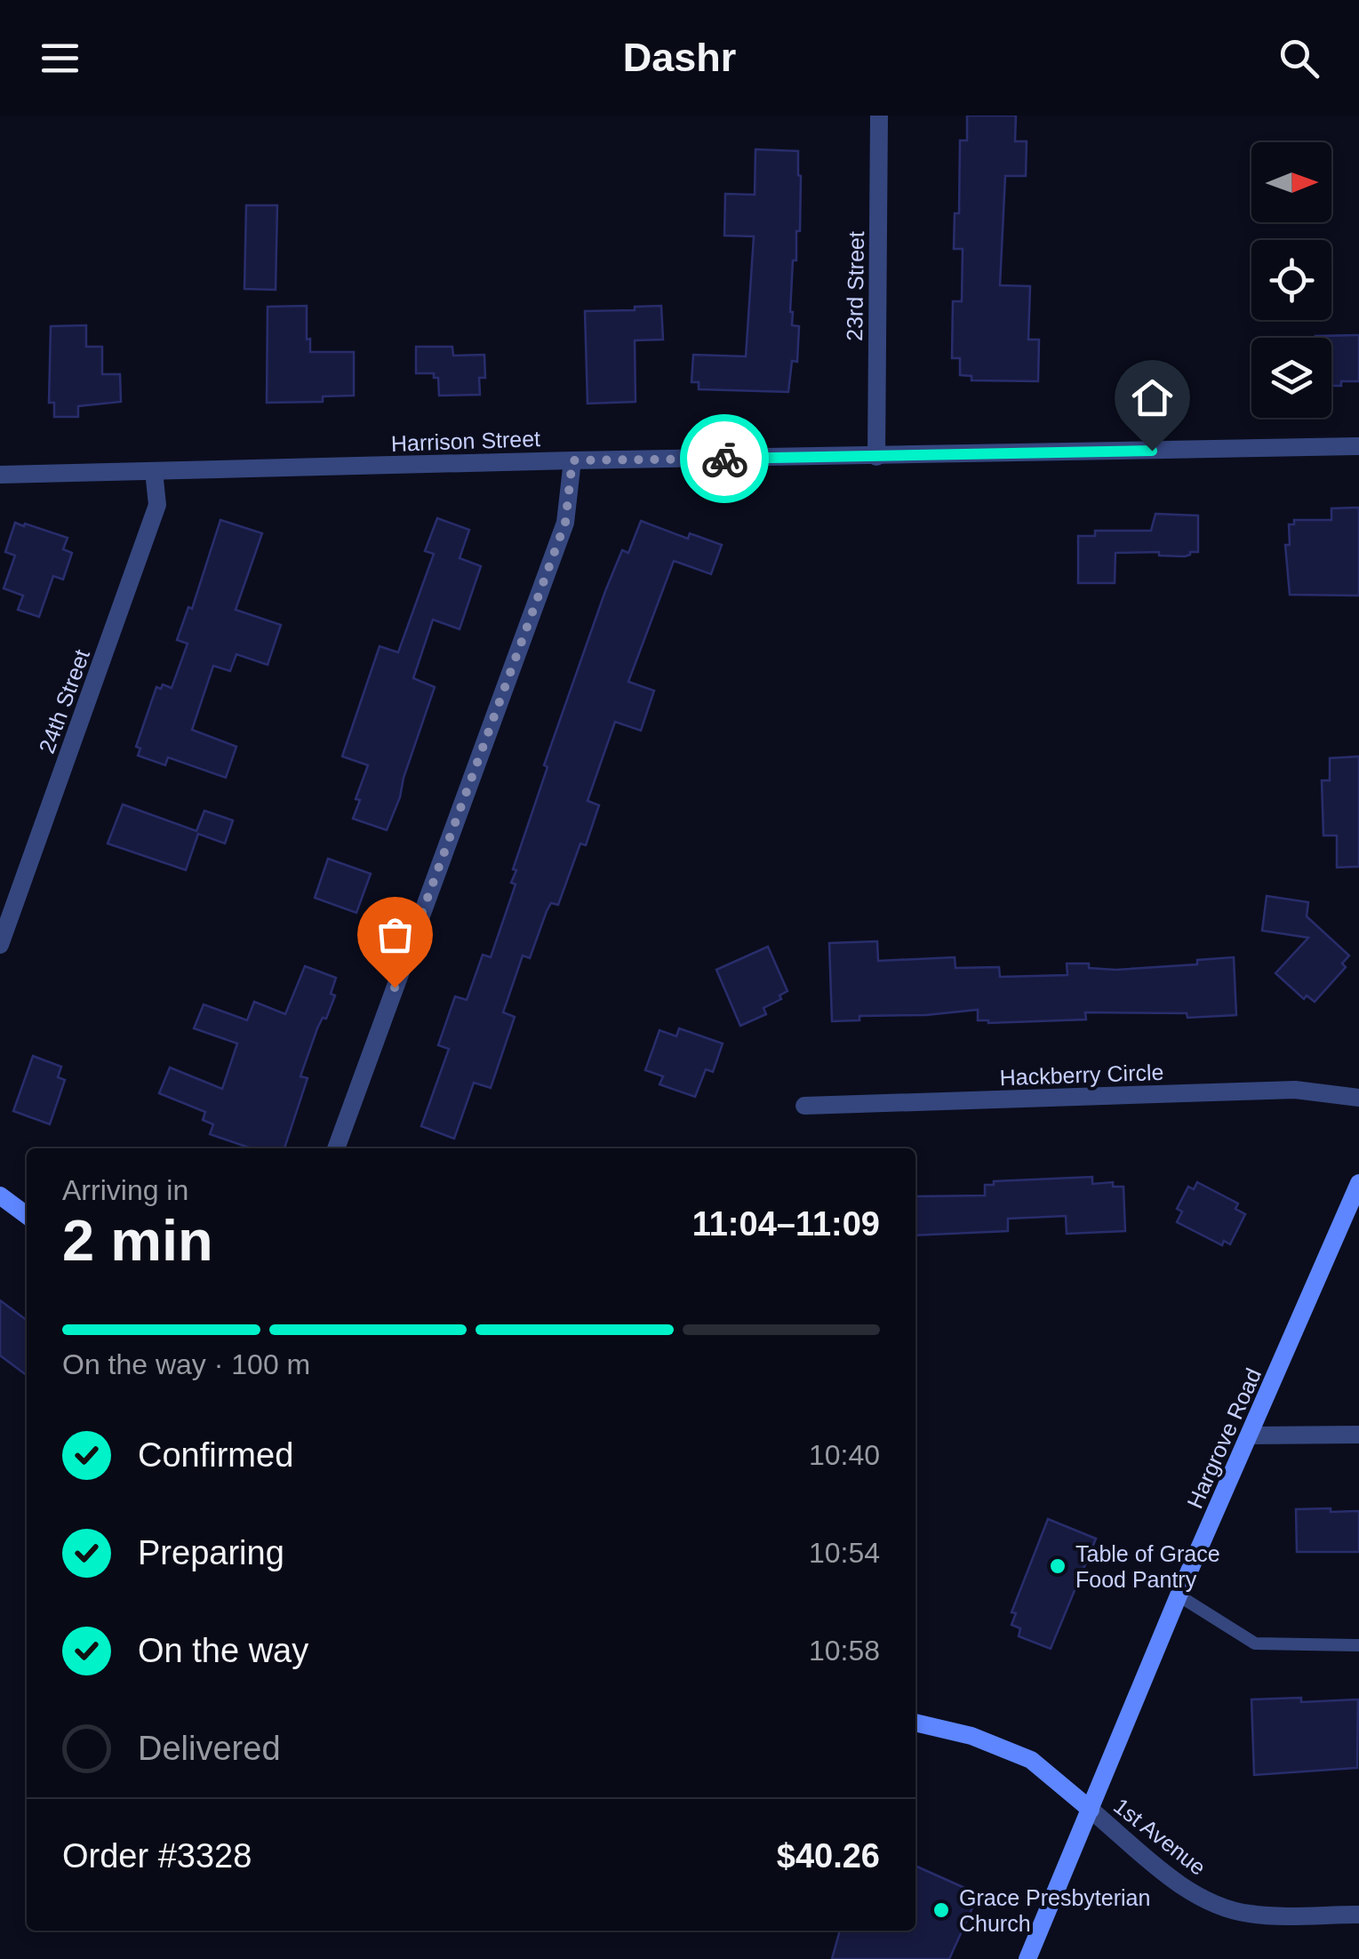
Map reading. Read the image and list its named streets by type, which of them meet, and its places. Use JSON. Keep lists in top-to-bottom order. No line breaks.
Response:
{"streets":{"main road":["Hargrove Road"],"street":["23rd Street","Harrison Street","24th Street","Hackberry Circle","1st Avenue"]},"crossings":[["23rd Street","Harrison Street"],["Harrison Street","24th Street"],["Hargrove Road","1st Avenue"]],"places":["Table of Grace Food Pantry","Grace Presbyterian Church"],"north":"right","page":{"header":"Dashr","heading":["2 min","Arriving in","11:04–11:09"],"panel":["Order #3328","$40.26"],"bar":"On the way · 100 m","list":[["Confirmed","10:40"],["Preparing","10:54"],["On the way","10:58"],"Delivered"]}}
